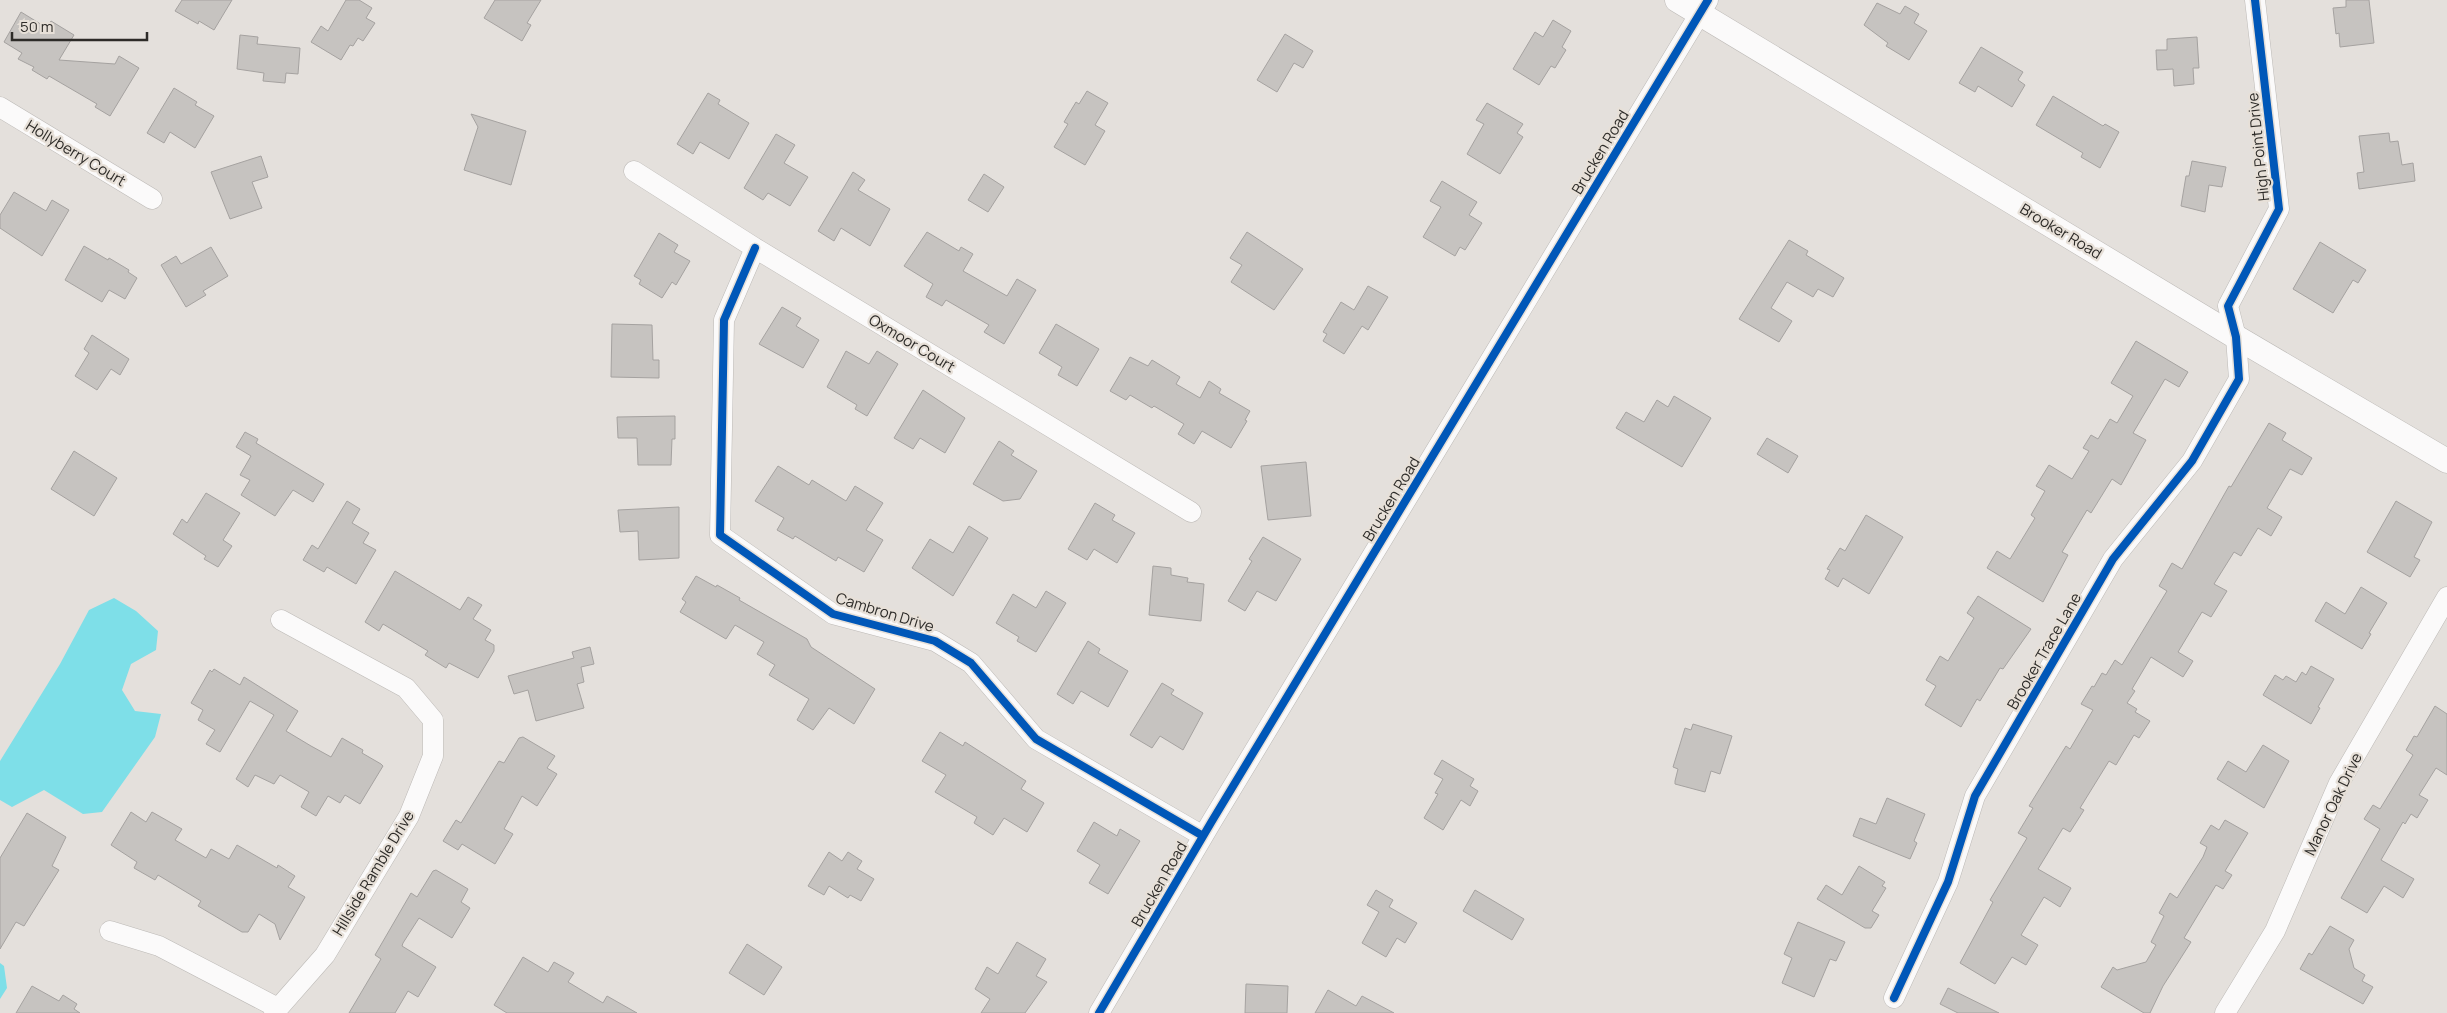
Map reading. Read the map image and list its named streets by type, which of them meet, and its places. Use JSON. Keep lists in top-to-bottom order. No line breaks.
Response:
{"streets":{"street":["High Point Drive","Brucken Road","Hollyberry Court","Brooker Road","Oxmoor Court","Cambron Drive","Brooker Trace Lane","Manor Oak Drive","Hillside Ramble Drive"]},"crossings":[["High Point Drive","Brooker Road"],["High Point Drive","Brooker Trace Lane"],["Brucken Road","Brooker Road"],["Brucken Road","Cambron Drive"],["Brooker Road","Brooker Trace Lane"],["Oxmoor Court","Cambron Drive"]],"scale_bar":"50 m"}
